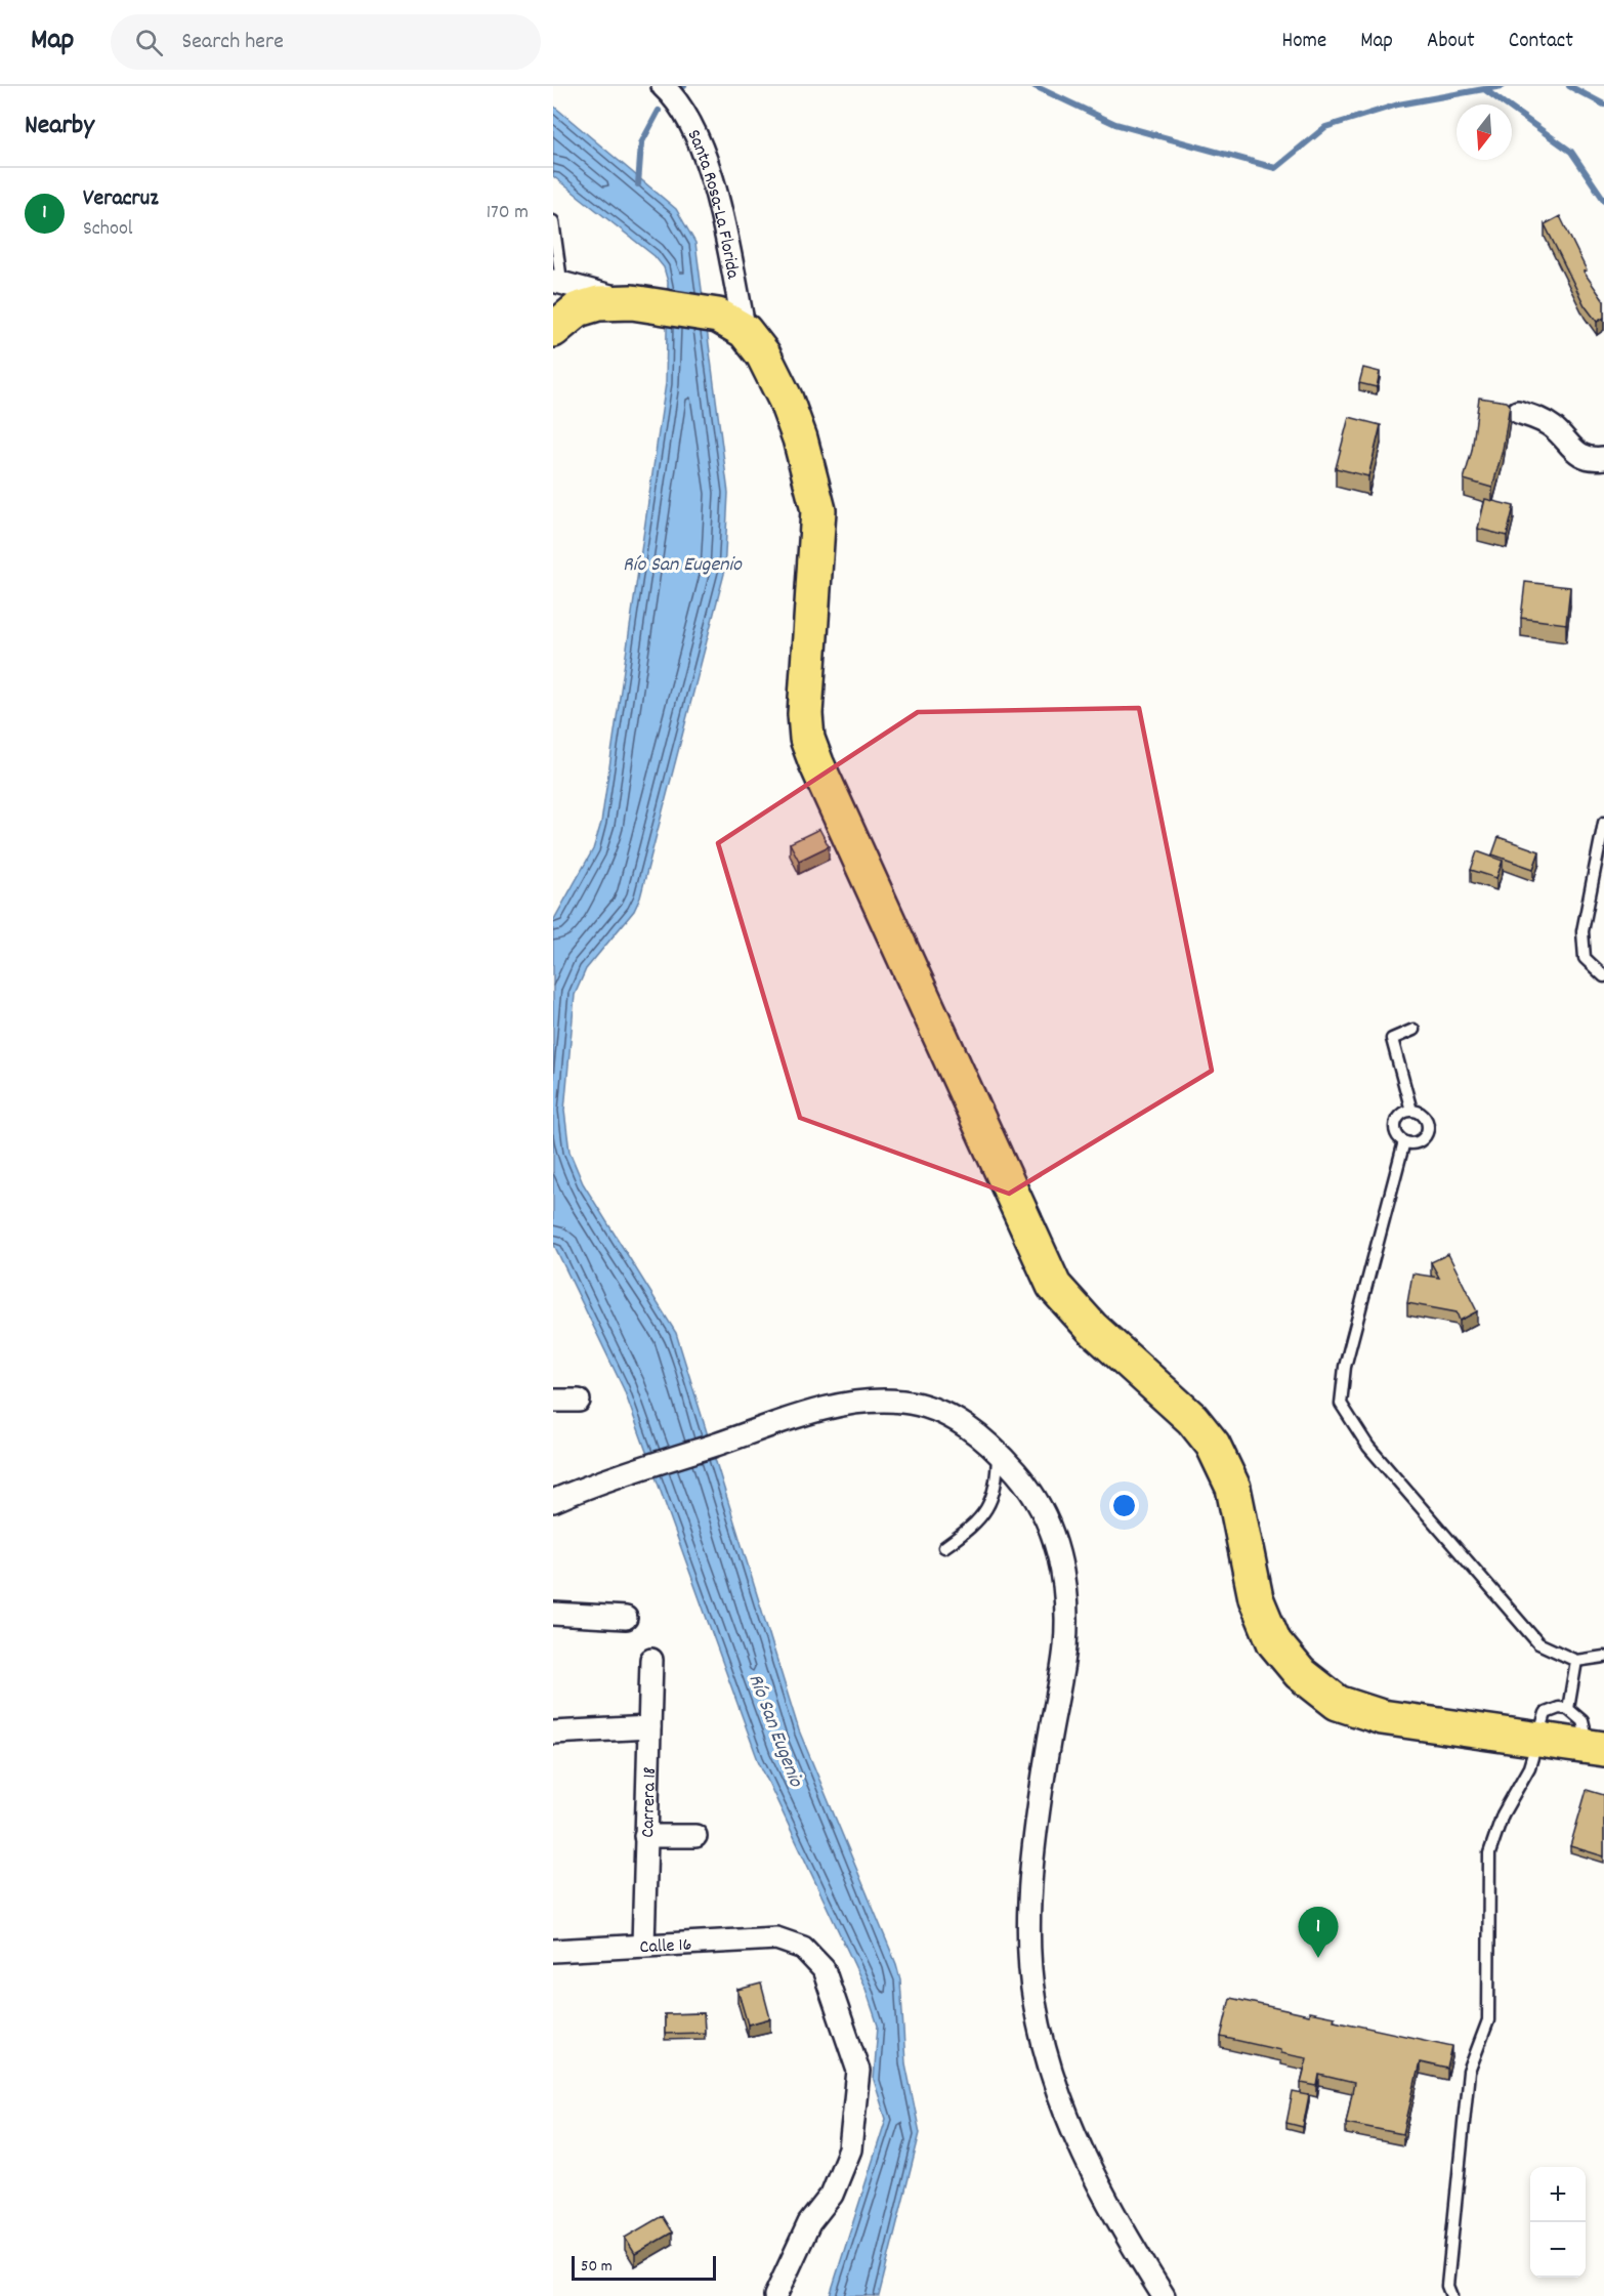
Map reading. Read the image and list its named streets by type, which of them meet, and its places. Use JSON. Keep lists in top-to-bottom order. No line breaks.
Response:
{"streets":{"street":["Santa Rosa-La Florida","Carrera 18","Calle 16"]},"crossings":[["Carrera 18","Calle 16"]],"water":["Río San Eugenio"],"scale_bar":"50 m","north":"bottom","page":{"header":"Map","search":"Search here","nav":["Home","Map","About","Contact"],"heading":"Nearby","list":[{"mark":"1","name":"Veracruz","note":"School","value":"170 m"}],"pins":"1","map_buttons":["+","−"],"scale":"50 m"}}
